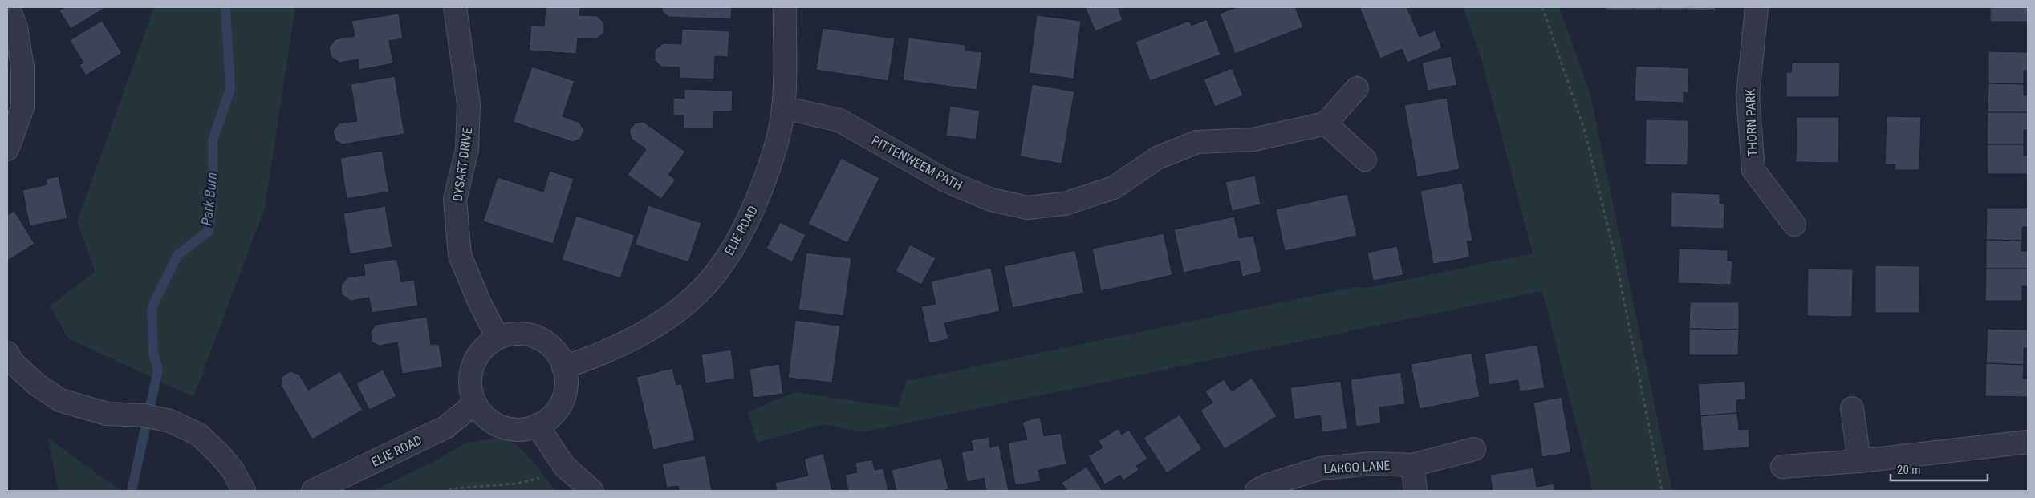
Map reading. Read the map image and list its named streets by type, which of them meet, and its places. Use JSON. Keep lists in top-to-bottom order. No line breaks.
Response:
{"streets":{"street":["THORN PARK","PITTENWEEM PATH","DYSART DRIVE","ELIE ROAD","LARGO LANE"]},"crossings":[["PITTENWEEM PATH","ELIE ROAD"],["DYSART DRIVE","ELIE ROAD"]],"water":["Park Burn"],"scale_bar":"20 m"}
